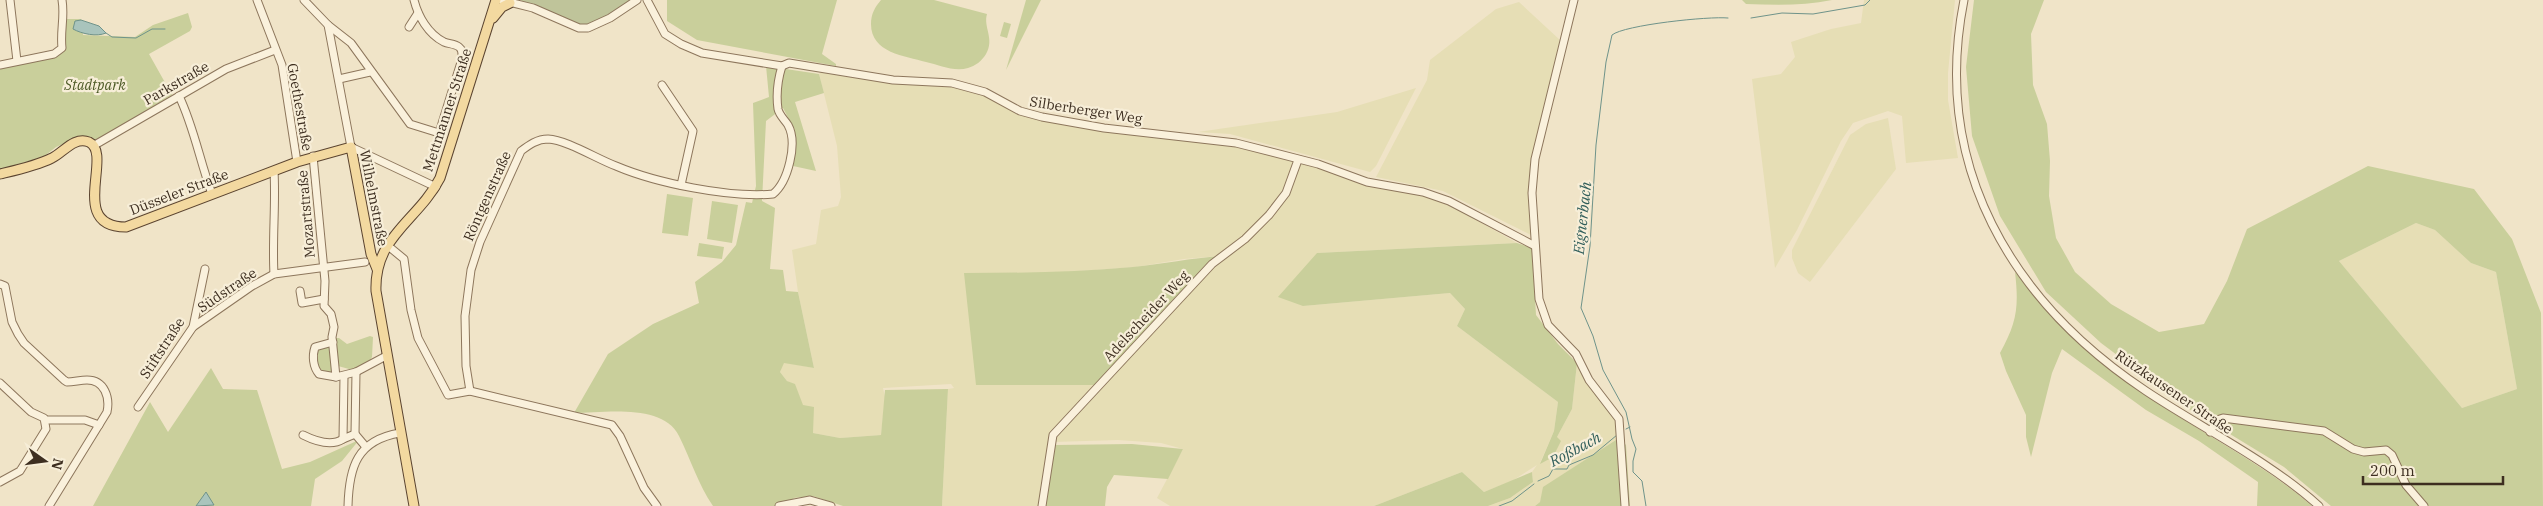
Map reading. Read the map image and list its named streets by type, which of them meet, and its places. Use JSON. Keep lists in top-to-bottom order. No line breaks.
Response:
{"streets":{"main road":["Mettmanner Straße","Düsseler Straße","Wilhelmstraße"],"street":["Parkstraße","Goethestraße","Silberberger Weg","Röntgenstraße","Mozartstraße","Südstraße","Adelscheider Weg","Stiftstraße","Rützkausener Straße"]},"crossings":[["Parkstraße","Goethestraße"],["Parkstraße","Düsseler Straße"],["Goethestraße","Düsseler Straße"],["Mettmanner Straße","Wilhelmstraße"],["Silberberger Weg","Röntgenstraße"],["Silberberger Weg","Adelscheider Weg"],["Düsseler Straße","Wilhelmstraße"],["Düsseler Straße","Mozartstraße"],["Mozartstraße","Südstraße"],["Südstraße","Stiftstraße"]],"water":["Eignerbach","Roßbach"],"parks":["Stadtpark"],"scale_bar":"200 m","north":"right"}
